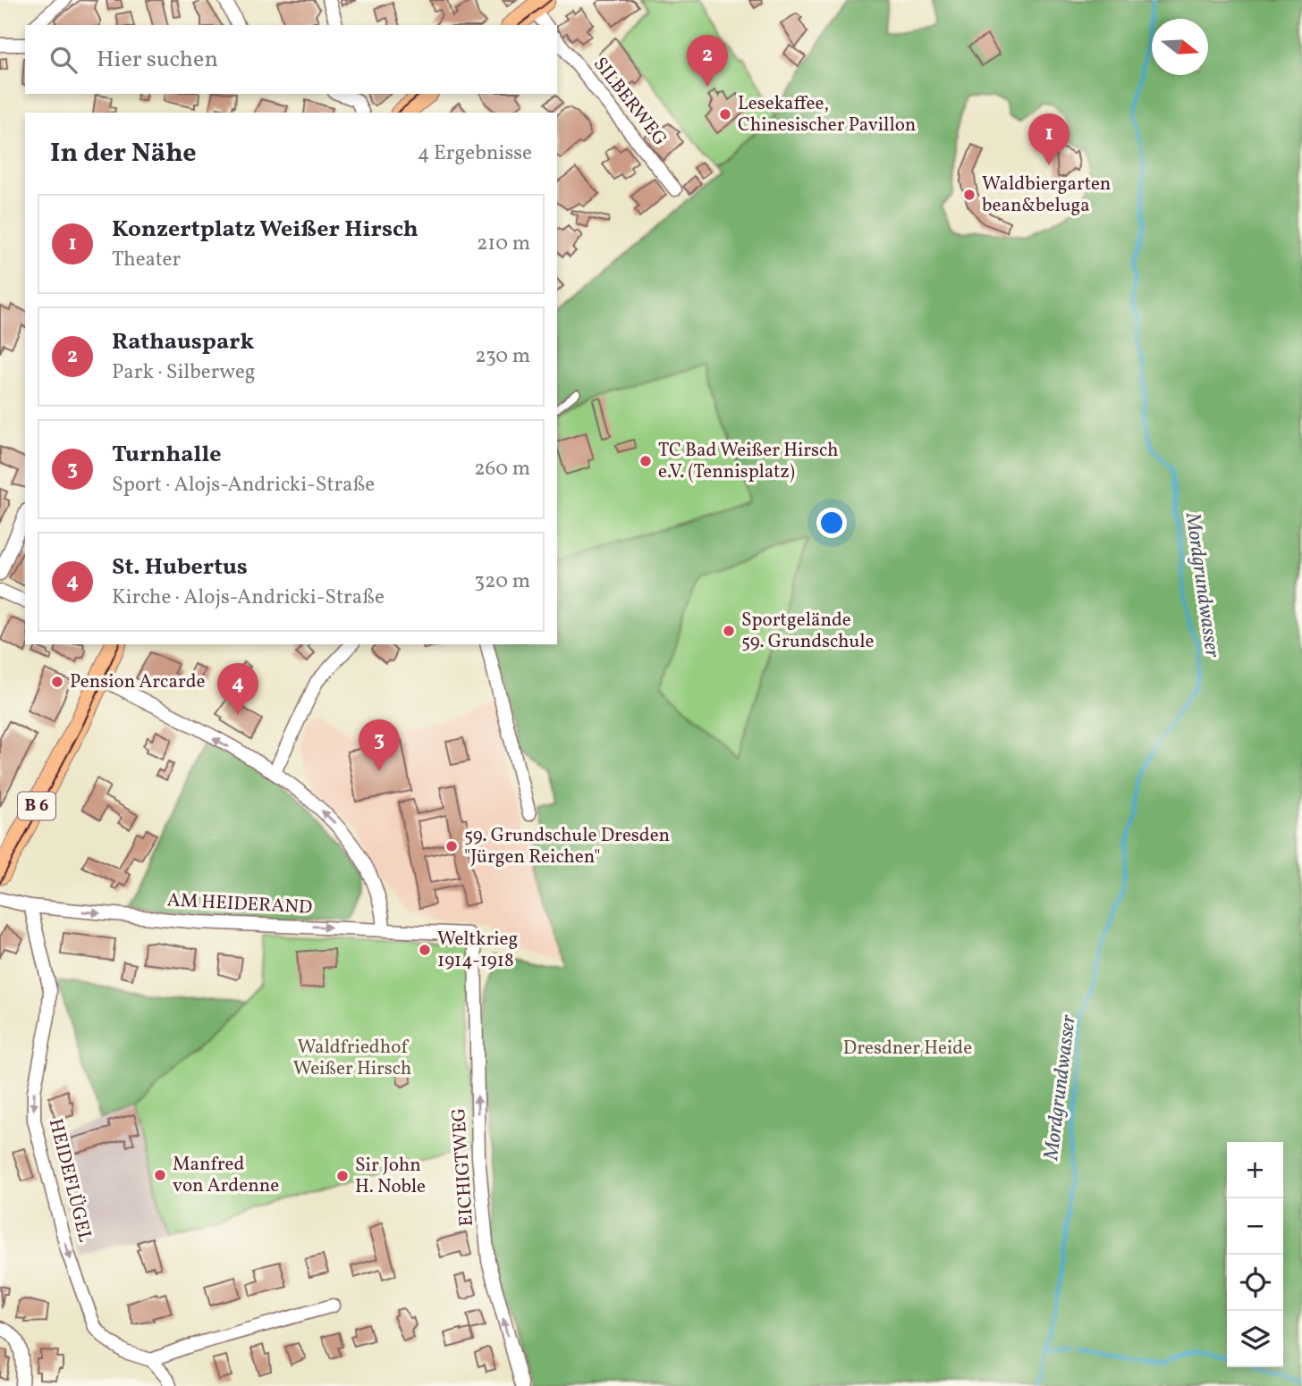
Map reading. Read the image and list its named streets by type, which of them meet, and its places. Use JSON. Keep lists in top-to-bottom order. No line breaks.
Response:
{"streets":{"main road":["B 6"],"street":["SILBERWEG","AM HEIDERAND","EICHIGTWEG","HEIDEFLÜGEL"]},"crossings":[["AM HEIDERAND","EICHIGTWEG"],["AM HEIDERAND","HEIDEFLÜGEL"]],"one_way":["AM HEIDERAND","EICHIGTWEG","HEIDEFLÜGEL"],"water":["Mordgrundwasser"],"parks":["Waldfriedhof Weißer Hirsch","Dresdner Heide"],"places":["Lesekaffee, Chinesischer Pavillon","Waldbiergarten bean&beluga","TC Bad Weißer Hirsch e.V. (Tennisplatz)","Sportgelände 59. Grundschule","Pension Arcarde","59. Grundschule Dresden \"Jürgen Reichen\"","Weltkrieg 1914-1918","Manfred von Ardenne","Sir John H. Noble"],"north":"right","page":{"search":"Hier suchen","pins":["2","1","4","3"],"heading":["In der Nähe","4 Ergebnisse"],"list":[{"mark":"1","name":"Konzertplatz Weißer Hirsch","note":"Theater","value":"210 m"},{"mark":"2","name":"Rathauspark","note":"Park · Silberweg","value":"230 m"},{"mark":"3","name":"Turnhalle","note":"Sport · Alojs-Andricki-Straße","value":"260 m"},{"mark":"4","name":"St. Hubertus","note":"Kirche · Alojs-Andricki-Straße","value":"320 m"}],"map_buttons":["+","−"]}}
